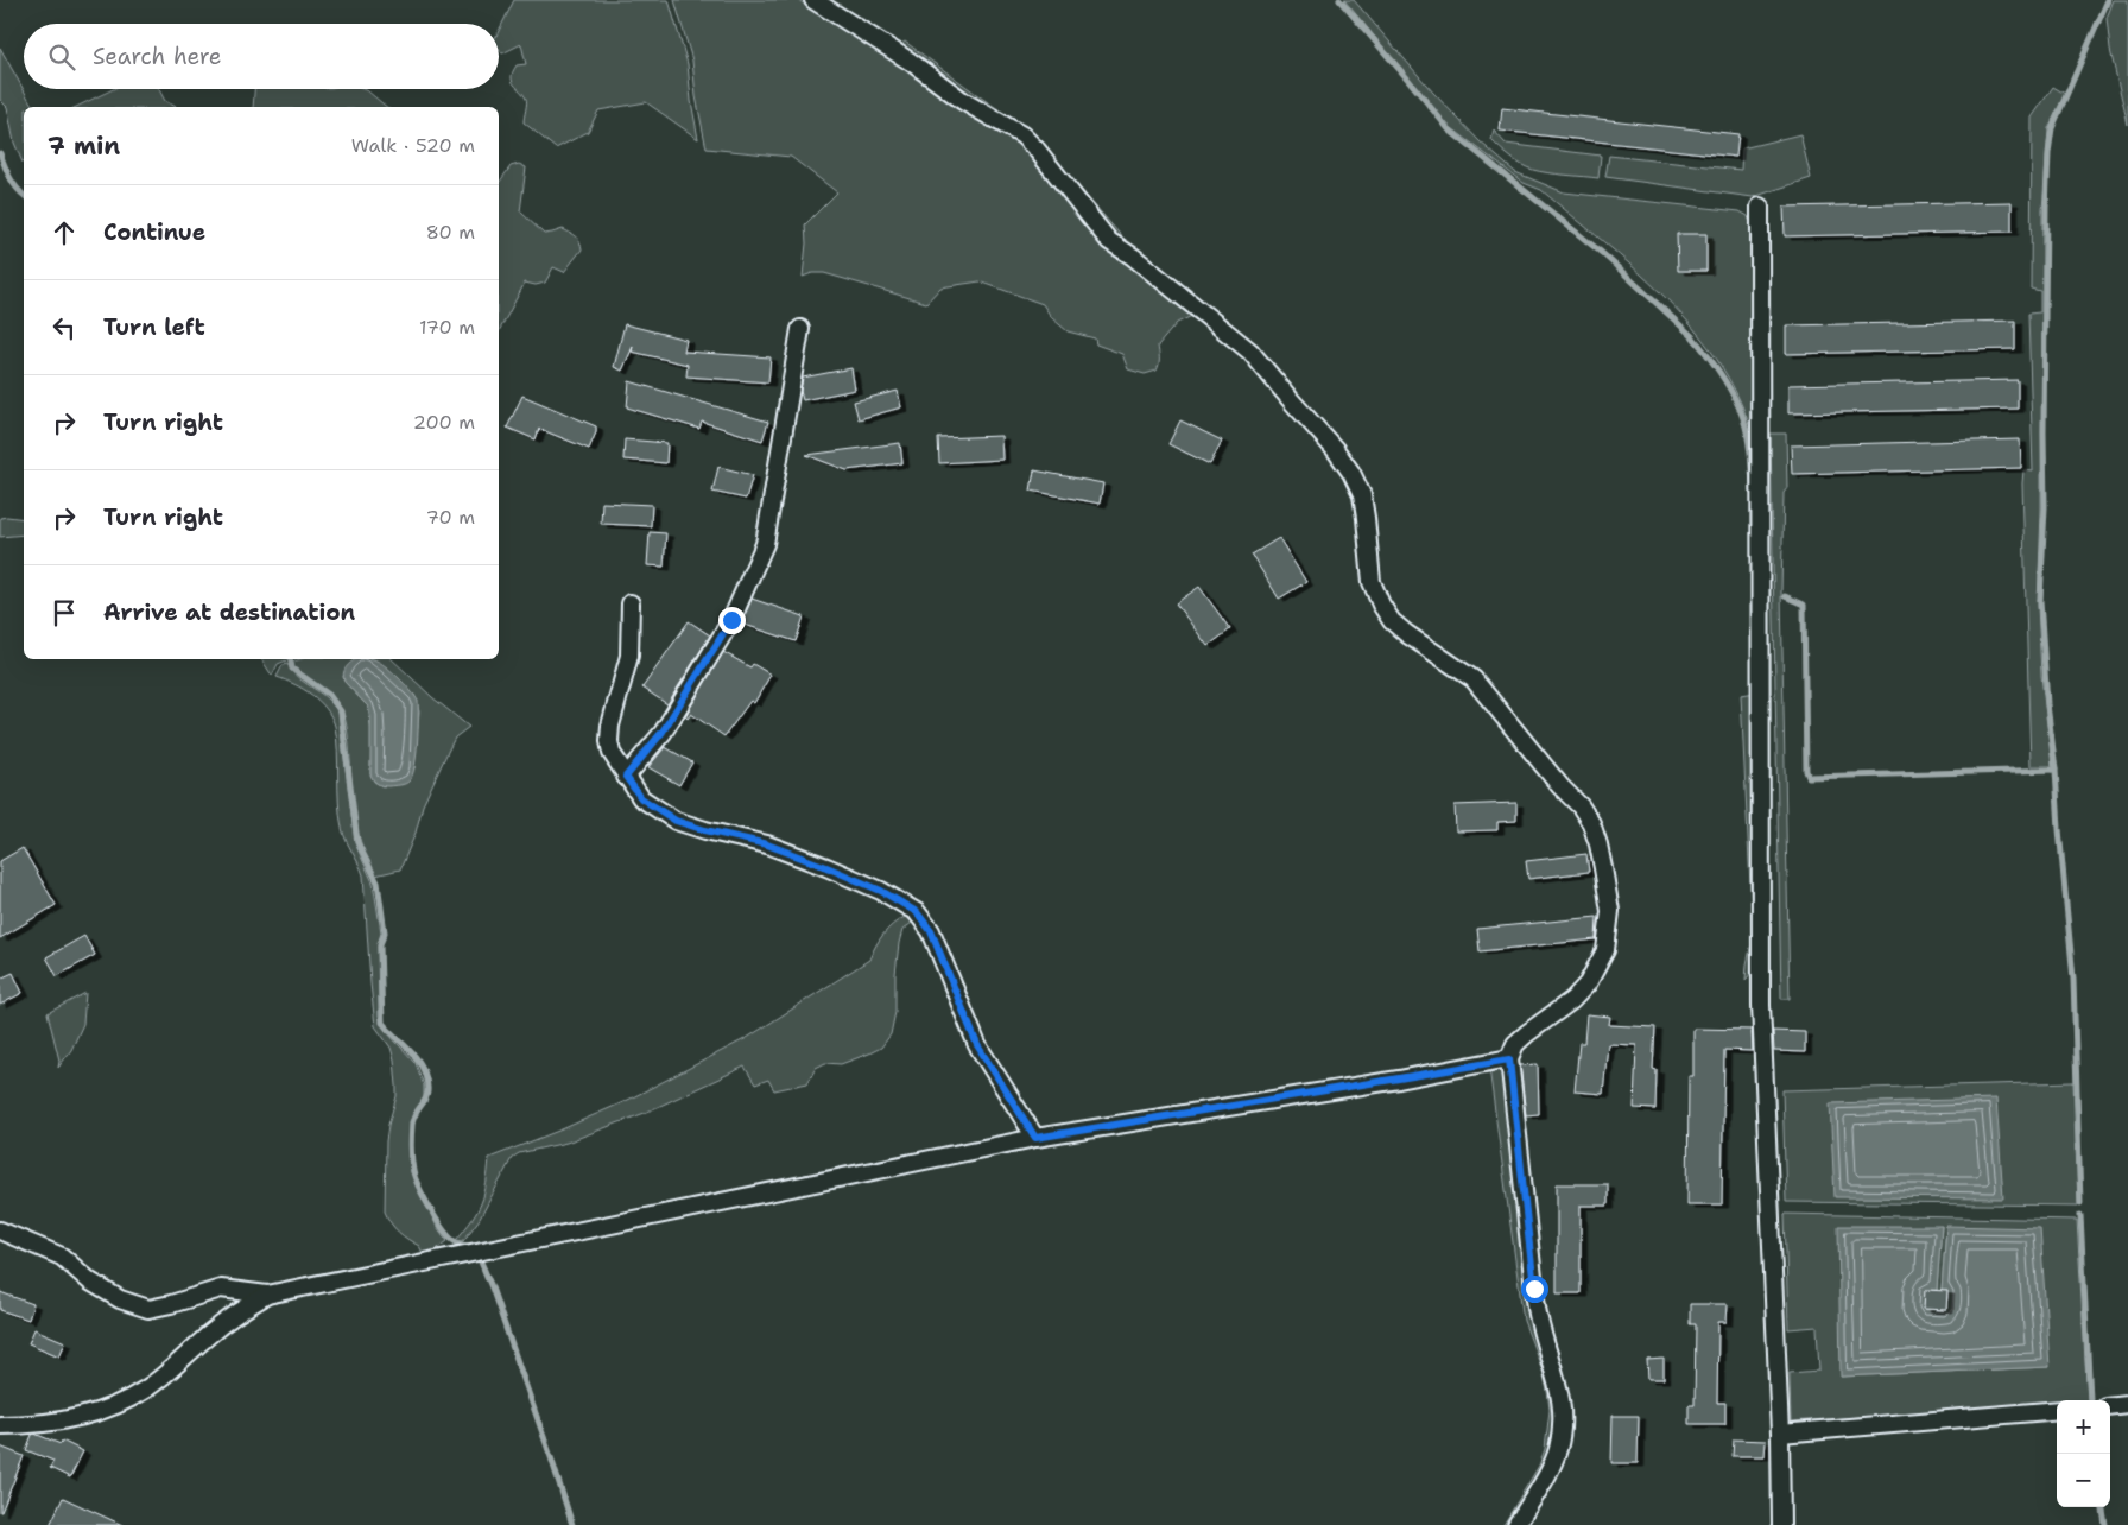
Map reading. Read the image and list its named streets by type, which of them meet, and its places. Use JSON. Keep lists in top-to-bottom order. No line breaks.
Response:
{"page":{"search":"Search here","heading":["7 min","Walk · 520 m"],"list":[["Continue","80 m"],["Turn left","170 m"],["Turn right","200 m"],["Turn right","70 m"],"Arrive at destination"],"map_buttons":["+","−"]}}
